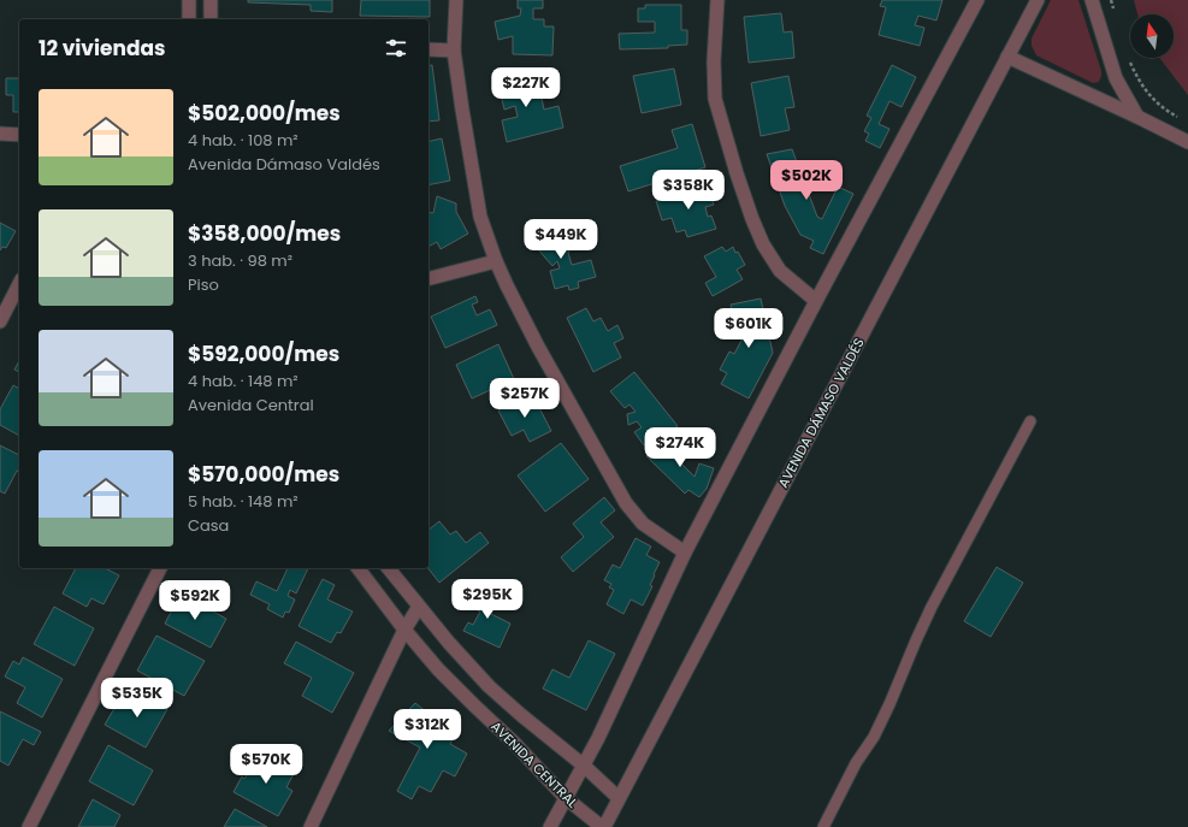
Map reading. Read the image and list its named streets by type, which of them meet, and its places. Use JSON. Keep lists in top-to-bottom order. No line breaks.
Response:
{"streets":{"street":["AVENIDA DÁMASO VALDÉS","AVENIDA CENTRAL"]},"crossings":[["AVENIDA DÁMASO VALDÉS","AVENIDA CENTRAL"]],"north":"top","page":{"heading":"12 viviendas","price":["$227K","$502K","$358K","$449K","$601K","$257K","$274K","$295K","$592K","$535K","$312K","$570K"],"list":[{"name":"$502,000/mes","note":"4 hab. · 108 m² · Avenida Dámaso Valdés"},{"name":"$358,000/mes","note":"3 hab. · 98 m² · Piso"},{"name":"$592,000/mes","note":"4 hab. · 148 m² · Avenida Central"},{"name":"$570,000/mes","note":"5 hab. · 148 m² · Casa"}]}}
